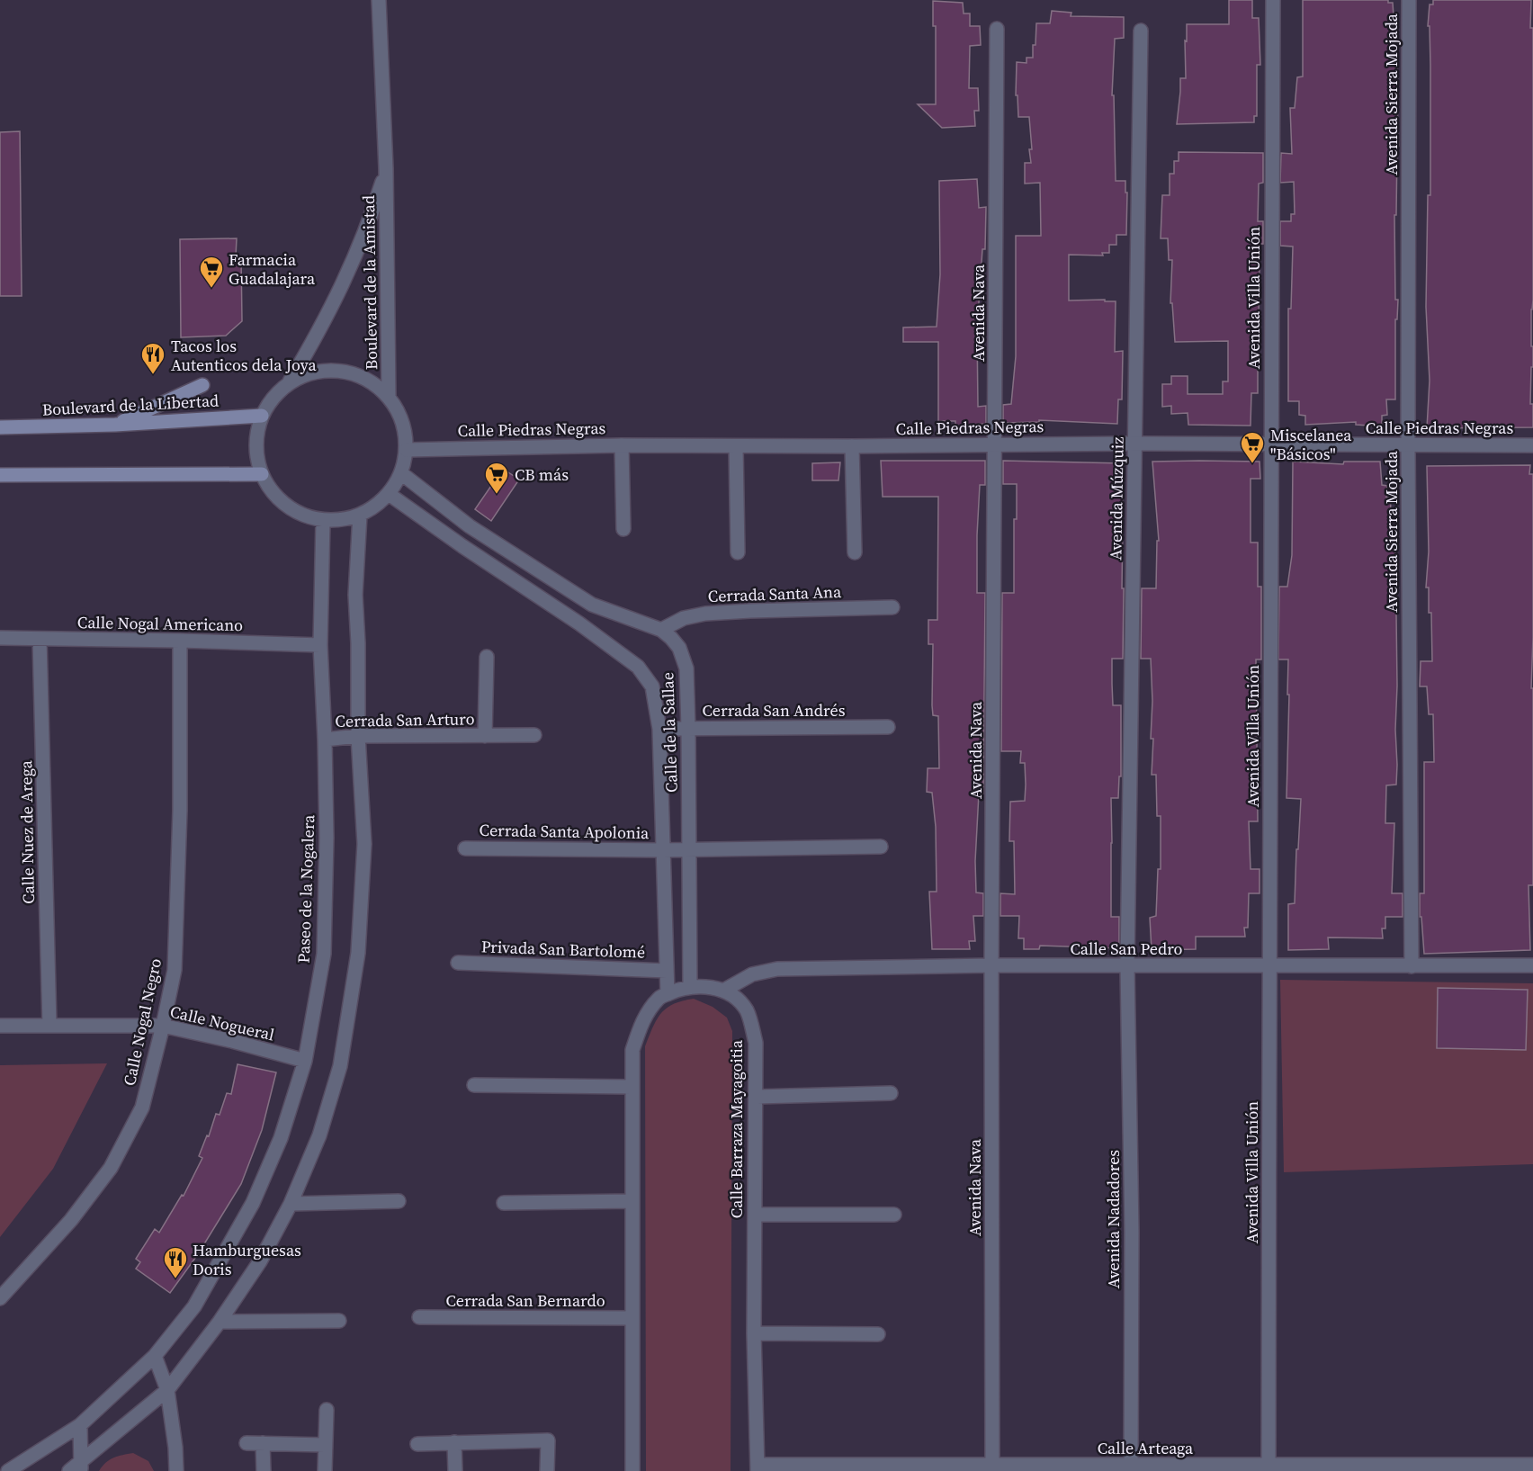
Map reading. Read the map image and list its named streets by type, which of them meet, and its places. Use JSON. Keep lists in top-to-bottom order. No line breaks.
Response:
{"streets":{"main road":["Boulevard de la Libertad"],"street":["Avenida Sierra Mojada","Boulevard de la Amistad","Avenida Villa Unión","Avenida Nava","Calle Piedras Negras","Avenida Múzquiz","Cerrada Santa Ana","Calle Nogal Americano","Cerrada San Andrés","Cerrada San Arturo","Calle de la Sallae","Cerrada Santa Apolonia","Calle Nuez de Arega","Paseo de la Nogalera","Calle San Pedro","Privada San Bartolomé","Calle Nogal Negro","Calle Nogueral","Calle Barraza Mayagoitia","Avenida Nadadores","Cerrada San Bernardo","Calle Arteaga"]},"crossings":[["Avenida Sierra Mojada","Calle Piedras Negras"],["Avenida Sierra Mojada","Calle San Pedro"],["Boulevard de la Amistad","Boulevard de la Libertad"],["Boulevard de la Amistad","Calle Piedras Negras"],["Boulevard de la Amistad","Calle de la Sallae"],["Boulevard de la Amistad","Paseo de la Nogalera"],["Avenida Villa Unión","Calle Piedras Negras"],["Avenida Villa Unión","Calle San Pedro"],["Avenida Villa Unión","Calle Arteaga"],["Avenida Nava","Calle Piedras Negras"],["Avenida Nava","Calle San Pedro"],["Avenida Nava","Calle Arteaga"],["Boulevard de la Libertad","Calle Piedras Negras"],["Boulevard de la Libertad","Calle de la Sallae"],["Boulevard de la Libertad","Paseo de la Nogalera"],["Calle Piedras Negras","Avenida Múzquiz"],["Calle Piedras Negras","Calle de la Sallae"],["Calle Piedras Negras","Paseo de la Nogalera"],["Avenida Múzquiz","Calle San Pedro"],["Avenida Múzquiz","Avenida Nadadores"],["Cerrada Santa Ana","Calle de la Sallae"],["Calle Nogal Americano","Calle Nuez de Arega"],["Calle Nogal Americano","Paseo de la Nogalera"],["Calle Nogal Americano","Calle Nogal Negro"],["Cerrada San Andrés","Calle de la Sallae"],["Cerrada San Arturo","Paseo de la Nogalera"],["Calle de la Sallae","Cerrada Santa Apolonia"],["Calle de la Sallae","Paseo de la Nogalera"],["Calle de la Sallae","Privada San Bartolomé"],["Calle Nuez de Arega","Calle Nogueral"],["Paseo de la Nogalera","Calle Nogueral"],["Calle San Pedro","Calle Barraza Mayagoitia"],["Calle San Pedro","Avenida Nadadores"],["Calle Nogal Negro","Calle Nogueral"],["Calle Barraza Mayagoitia","Calle Arteaga"],["Avenida Nadadores","Calle Arteaga"]],"places":{"supermarket":["Farmacia Guadalajara","Miscelanea \"Básicos\"","CB más"],"restaurant":["Tacos los Autenticos dela Joya","Hamburguesas Doris"]}}
